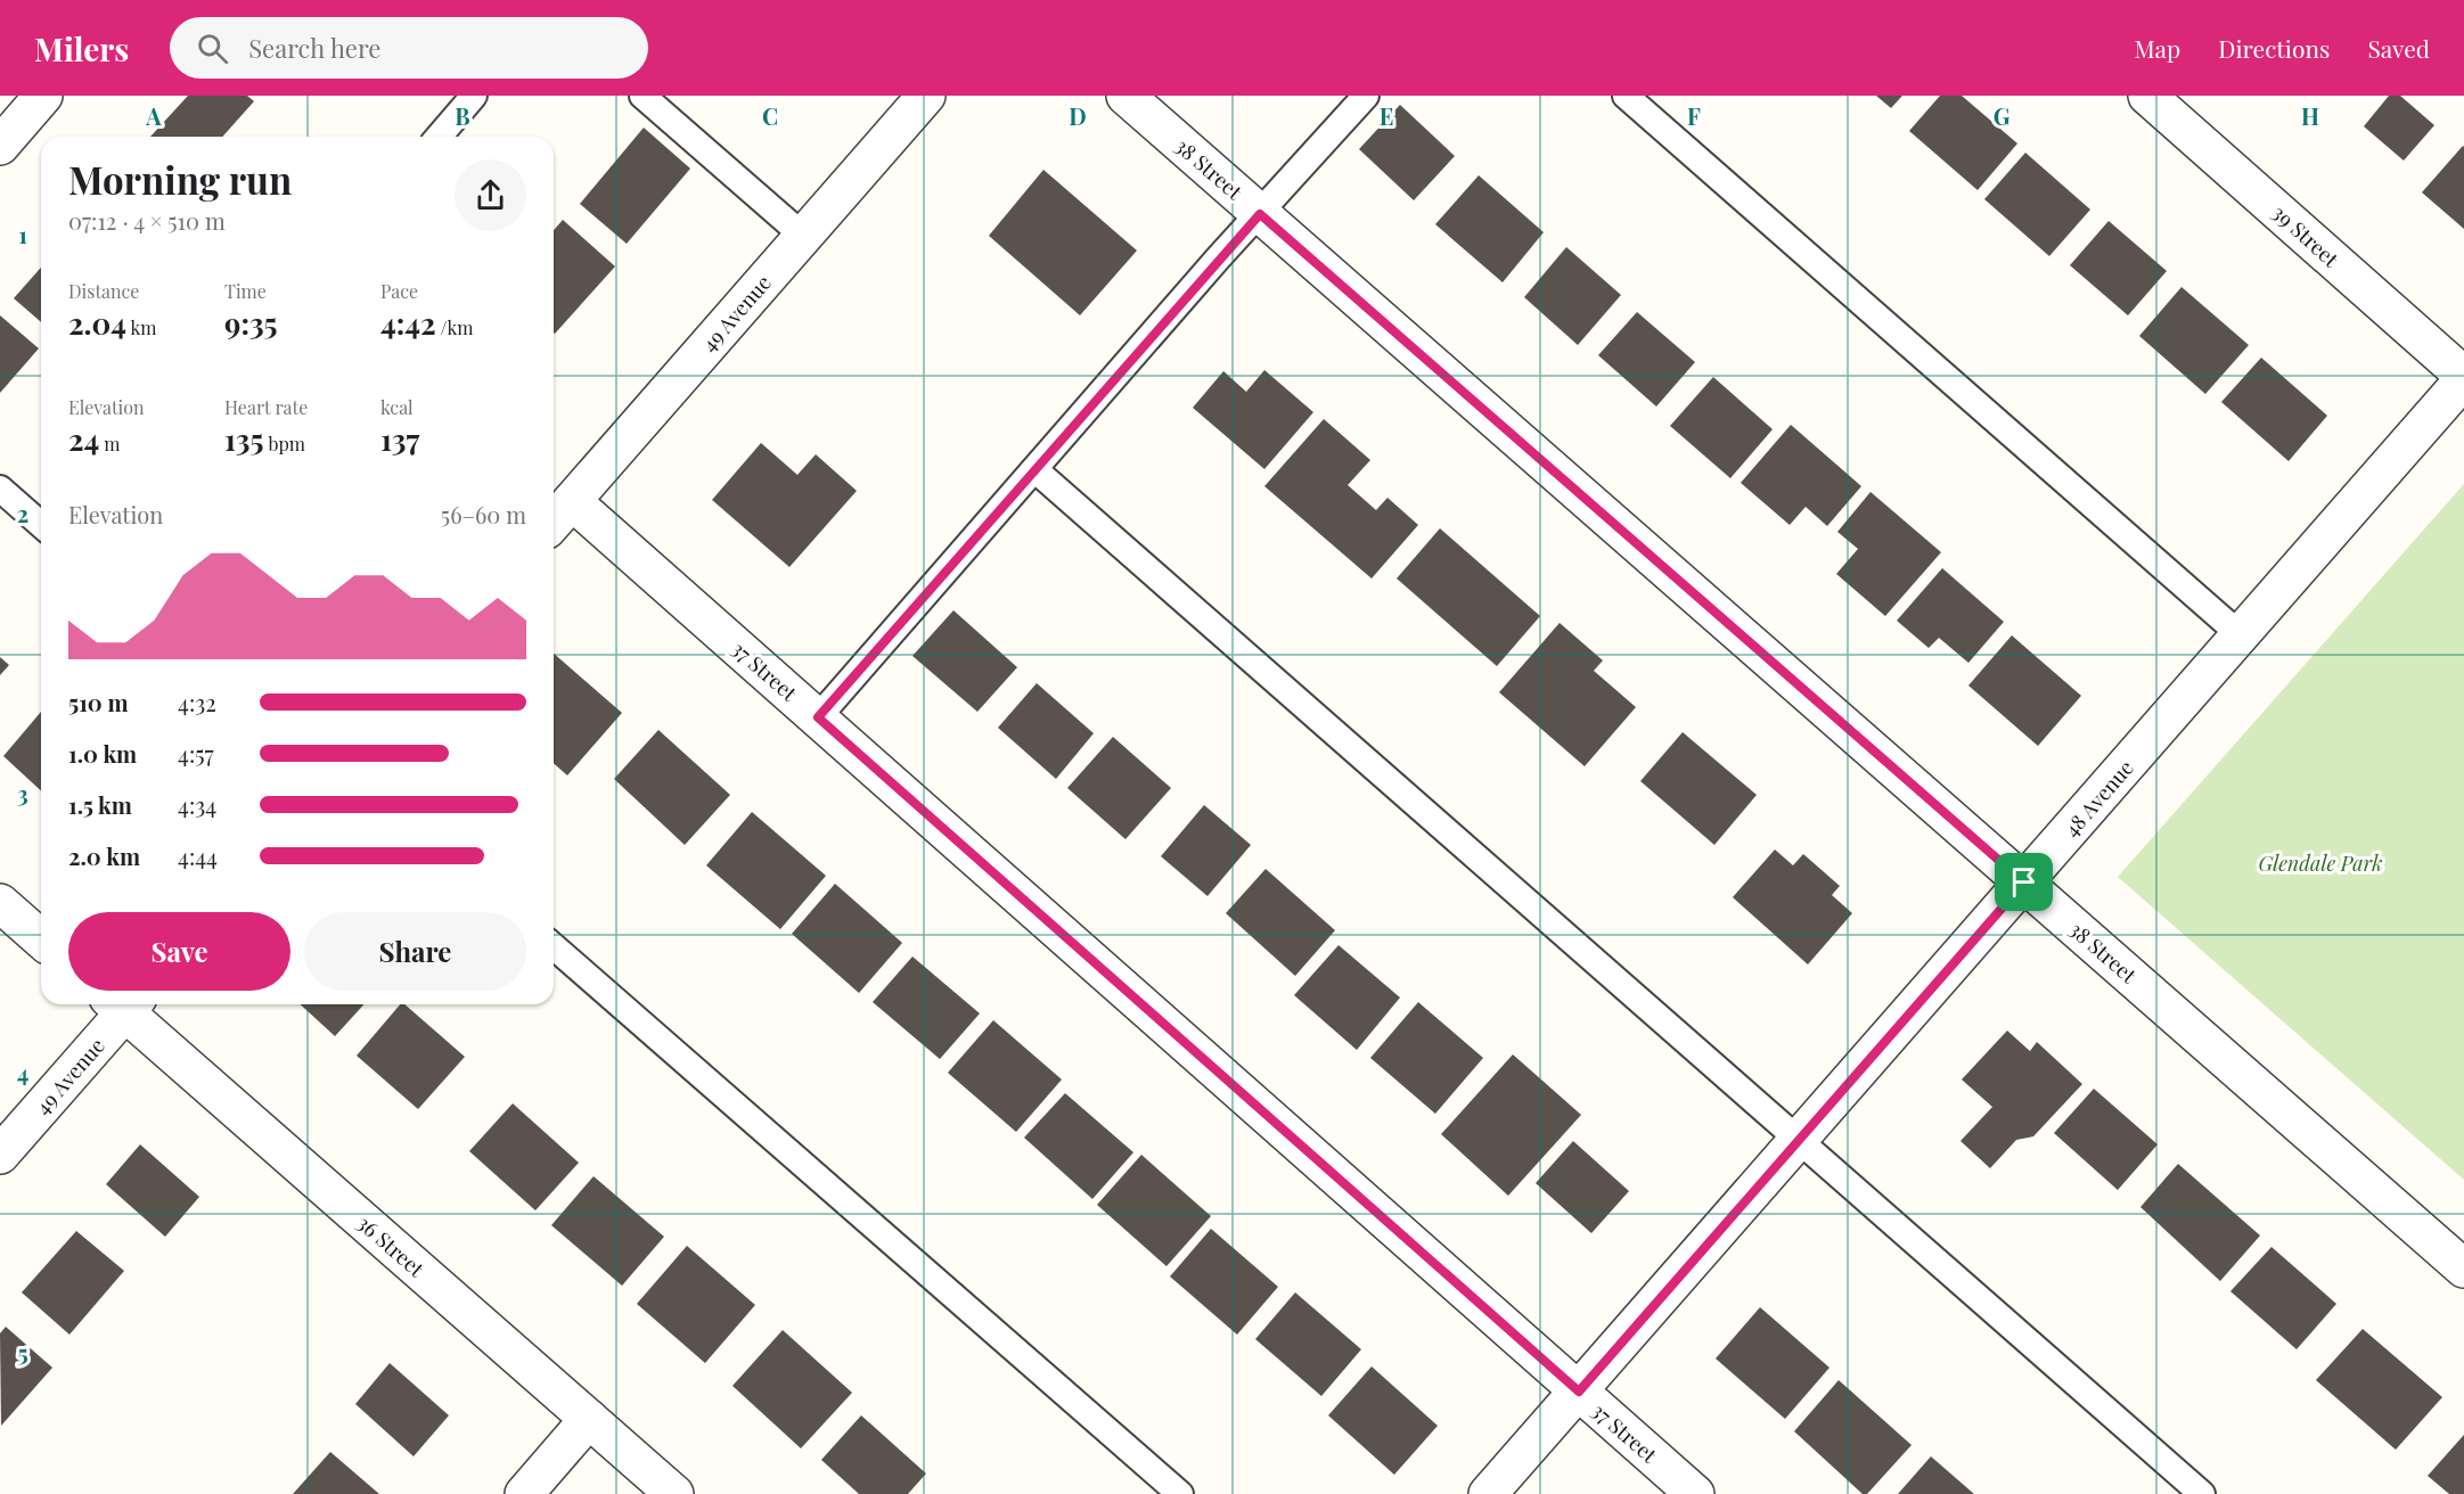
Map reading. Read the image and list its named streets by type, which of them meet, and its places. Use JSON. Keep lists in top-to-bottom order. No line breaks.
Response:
{"streets":{"street":["38 Street","39 Street","49 Avenue","37 Street","48 Avenue","36 Street"]},"crossings":[["38 Street","48 Avenue"],["39 Street","48 Avenue"],["49 Avenue","37 Street"],["37 Street","48 Avenue"]],"parks":["Glendale Park"],"page":{"header":"Milers","search":"Search here","nav":["Map","Directions","Saved"],"heading":["Morning run","07:12 · 4 × 510 m"],"stats":[["Distance","2.04 km"],["Time","9:35"],["Pace","4:42 /km"],["Elevation","24 m"],["Heart rate","135 bpm"],["kcal","137"]],"chart":["Elevation","56–60 m"],"list":[{"name":"510 m","note":"4:32"},{"name":"1.0 km","note":"4:57"},{"name":"1.5 km","note":"4:34"},{"name":"2.0 km","note":"4:44"}],"buttons":["Save","Share"]},"grid":{"columns":["A","B","C","D","E","F","G","H"],"rows":["1","2","3","4","5"]}}
